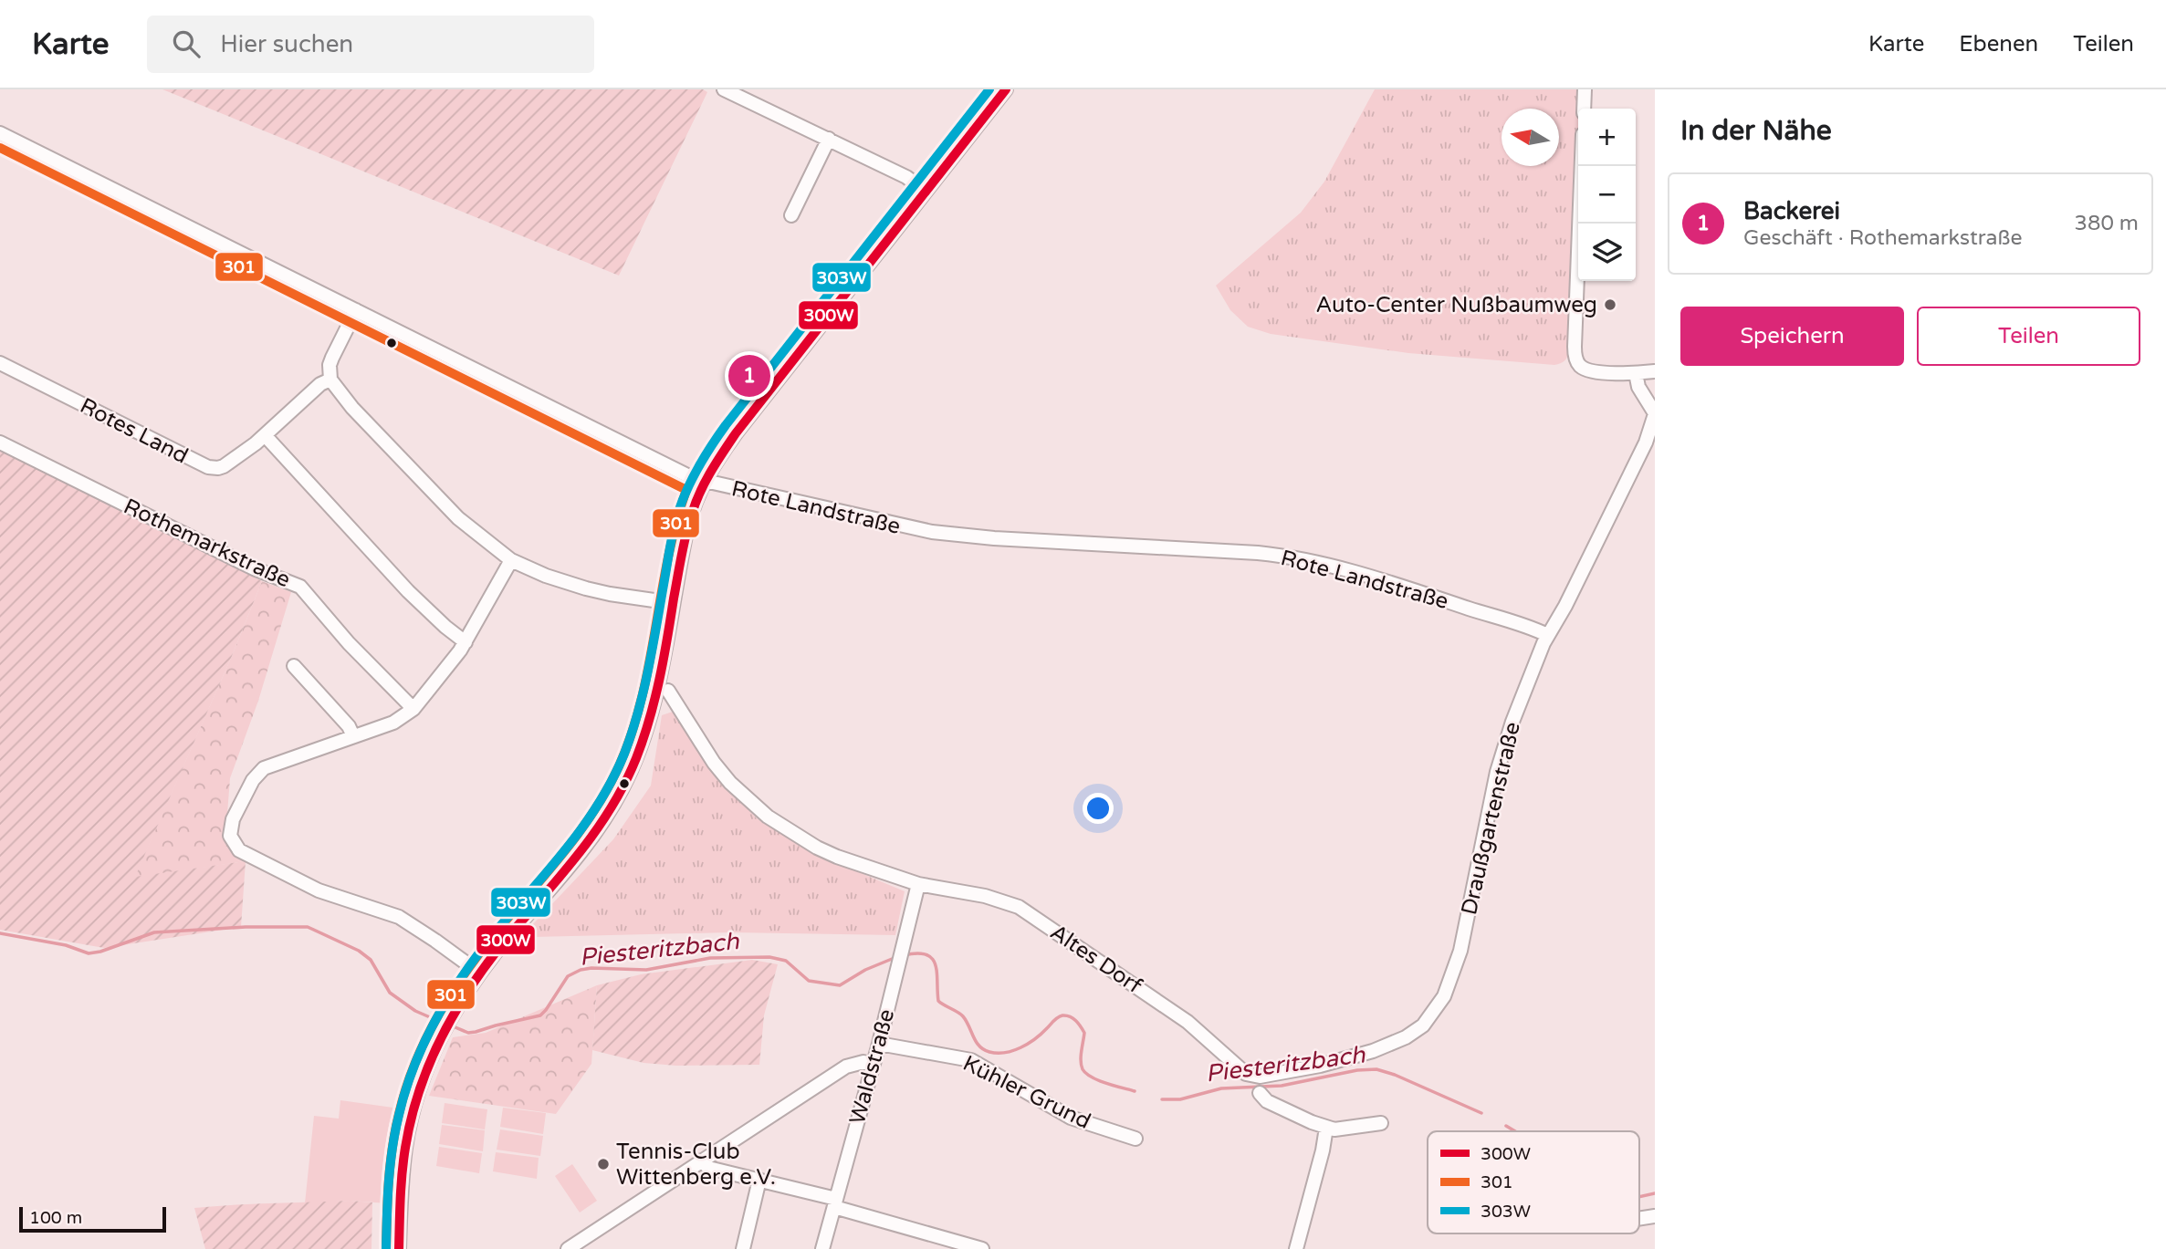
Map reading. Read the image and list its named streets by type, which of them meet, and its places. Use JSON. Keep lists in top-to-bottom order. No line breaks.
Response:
{"streets":{"street":["Rotes Land","Rote Landstraße","Rothemarkstraße","Draußgartenstraße","Altes Dorf","Waldstraße","Kühler Grund"]},"crossings":[["Rote Landstraße","Draußgartenstraße"],["Draußgartenstraße","Altes Dorf"],["Altes Dorf","Waldstraße"],["Waldstraße","Kühler Grund"]],"water":["Piesteritzbach"],"places":["Auto-Center Nußbaumweg","Tennis-Club Wittenberg e.V."],"lines":["transit line 300W","transit line 303W","transit line 301"],"legend":["300W","301","303W"],"scale_bar":"100 m","north":"left","page":{"header":"Karte","search":"Hier suchen","nav":["Karte","Ebenen","Teilen"],"heading":"In der Nähe","map_buttons":["+","−"],"list":[{"mark":"1","name":"Backerei","note":"Geschäft · Rothemarkstraße","value":"380 m"}],"buttons":["Speichern","Teilen"],"pins":"1","scale":"100 m"}}
